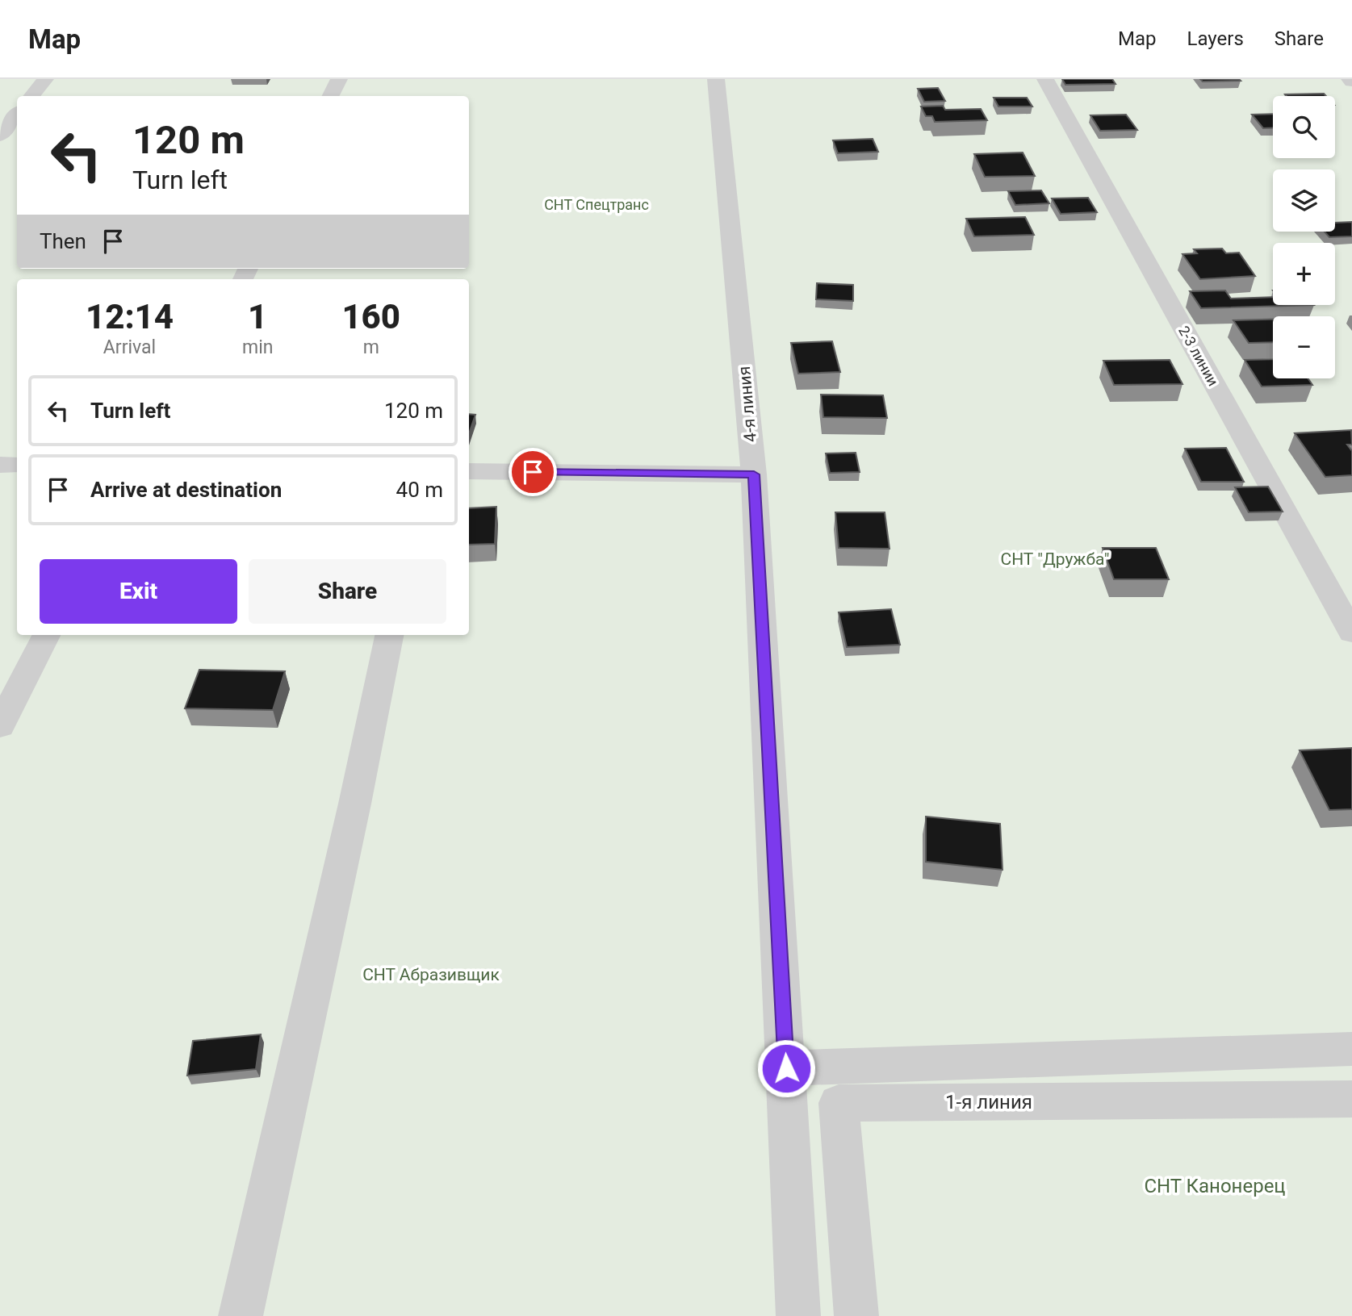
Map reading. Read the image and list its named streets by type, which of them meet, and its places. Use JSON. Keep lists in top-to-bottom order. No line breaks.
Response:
{"streets":{"street":["2-3 линии","4-я линия","1-я линия"]},"parks":["СНТ Спецтранс","СНТ \"Дружба\"","СНТ Абразивщик","СНТ Канонерец"],"page":{"header":"Map","nav":["Map","Layers","Share"],"map_buttons":["+","−"],"turn":["120 m","Turn left"],"then":"Then","eta":["12:14","Arrival","1","min","160","m"],"list":[{"name":"Turn left","value":"120 m"},{"name":"Arrive at destination","value":"40 m"}],"buttons":["Exit","Share"]}}
